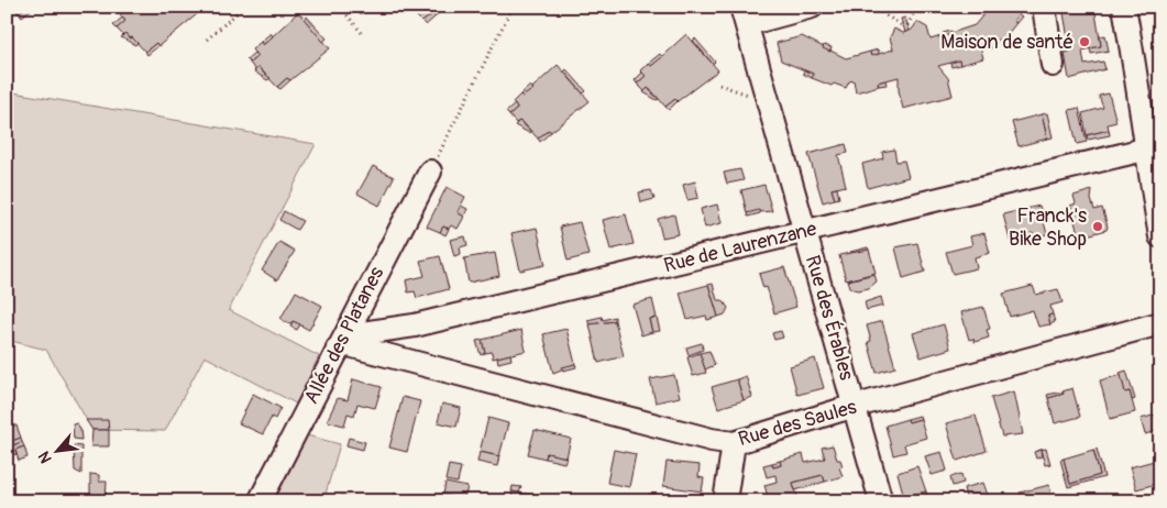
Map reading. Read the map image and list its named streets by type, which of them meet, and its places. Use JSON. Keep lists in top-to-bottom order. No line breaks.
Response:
{"streets":{"street":["Rue de Laurenzane","Rue des Érables","Allée des Platanes","Rue des Saules"]},"crossings":[["Rue de Laurenzane","Rue des Érables"],["Rue de Laurenzane","Allée des Platanes"],["Rue de Laurenzane","Rue des Saules"],["Rue des Érables","Rue des Saules"],["Allée des Platanes","Rue des Saules"]],"places":["Maison de santé","Franck's Bike Shop"],"north":"bottom left"}
